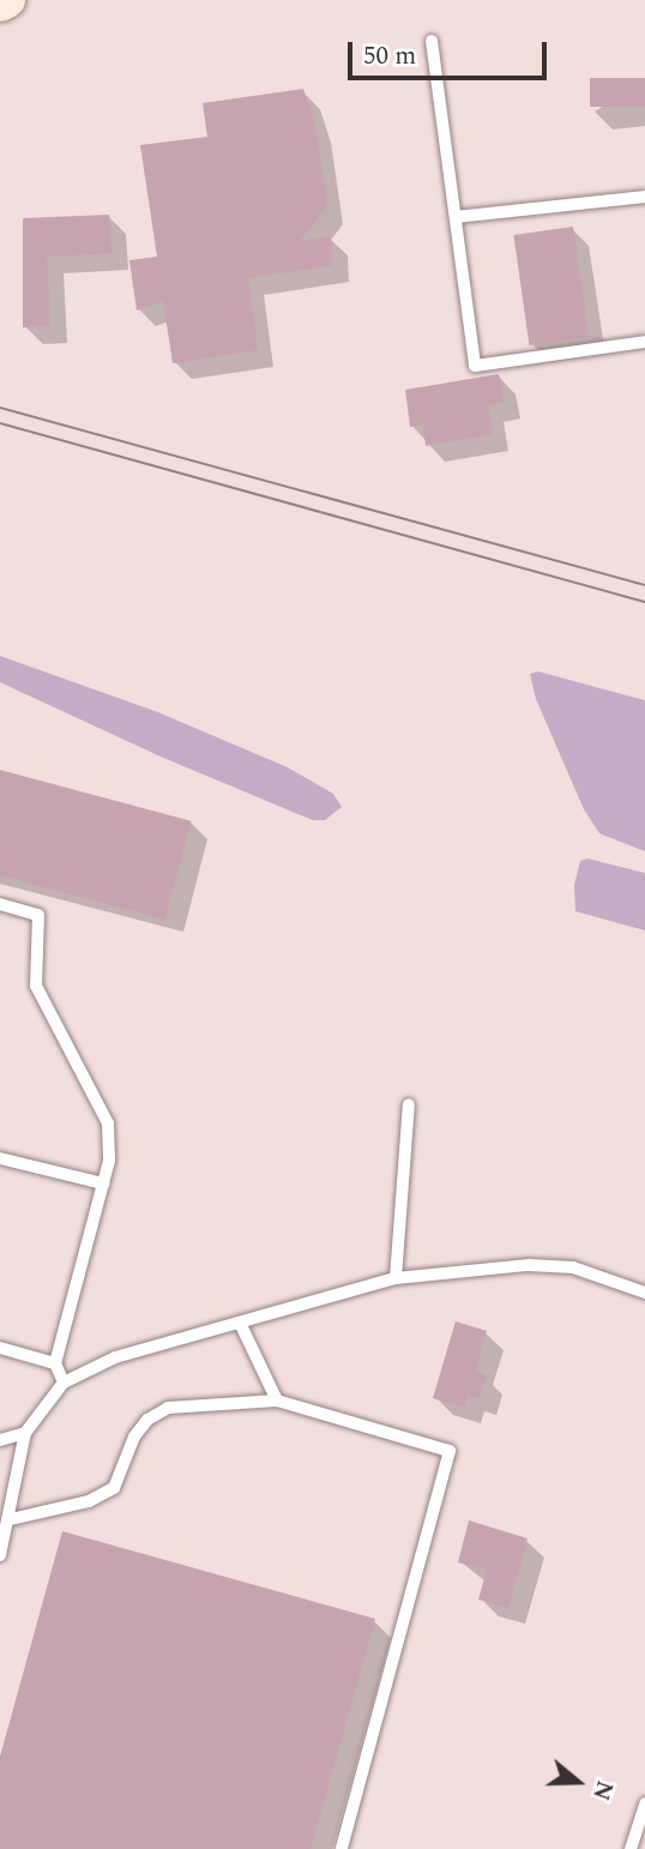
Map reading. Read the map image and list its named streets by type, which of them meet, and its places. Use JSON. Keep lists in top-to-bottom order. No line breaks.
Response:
{"scale_bar":"50 m","north":"right"}
